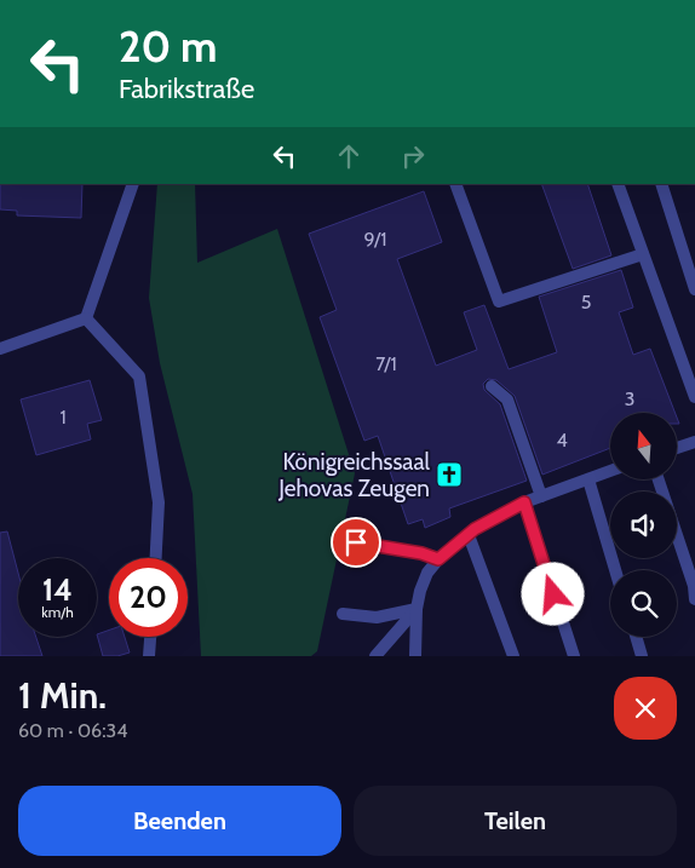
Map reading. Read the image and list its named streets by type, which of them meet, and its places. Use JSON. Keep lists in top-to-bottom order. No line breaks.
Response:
{"places":{"church":["Königreichssaal Jehovas Zeugen"]},"house_numbers":["9/1","5","7/1","3","1","4"],"north":"top","page":{"turn":["20 m","Fabrikstraße"],"speed":"14 km/h","limit":"20","heading":["1 Min.","60 m · 06:34"],"buttons":["Beenden","Teilen"]}}
